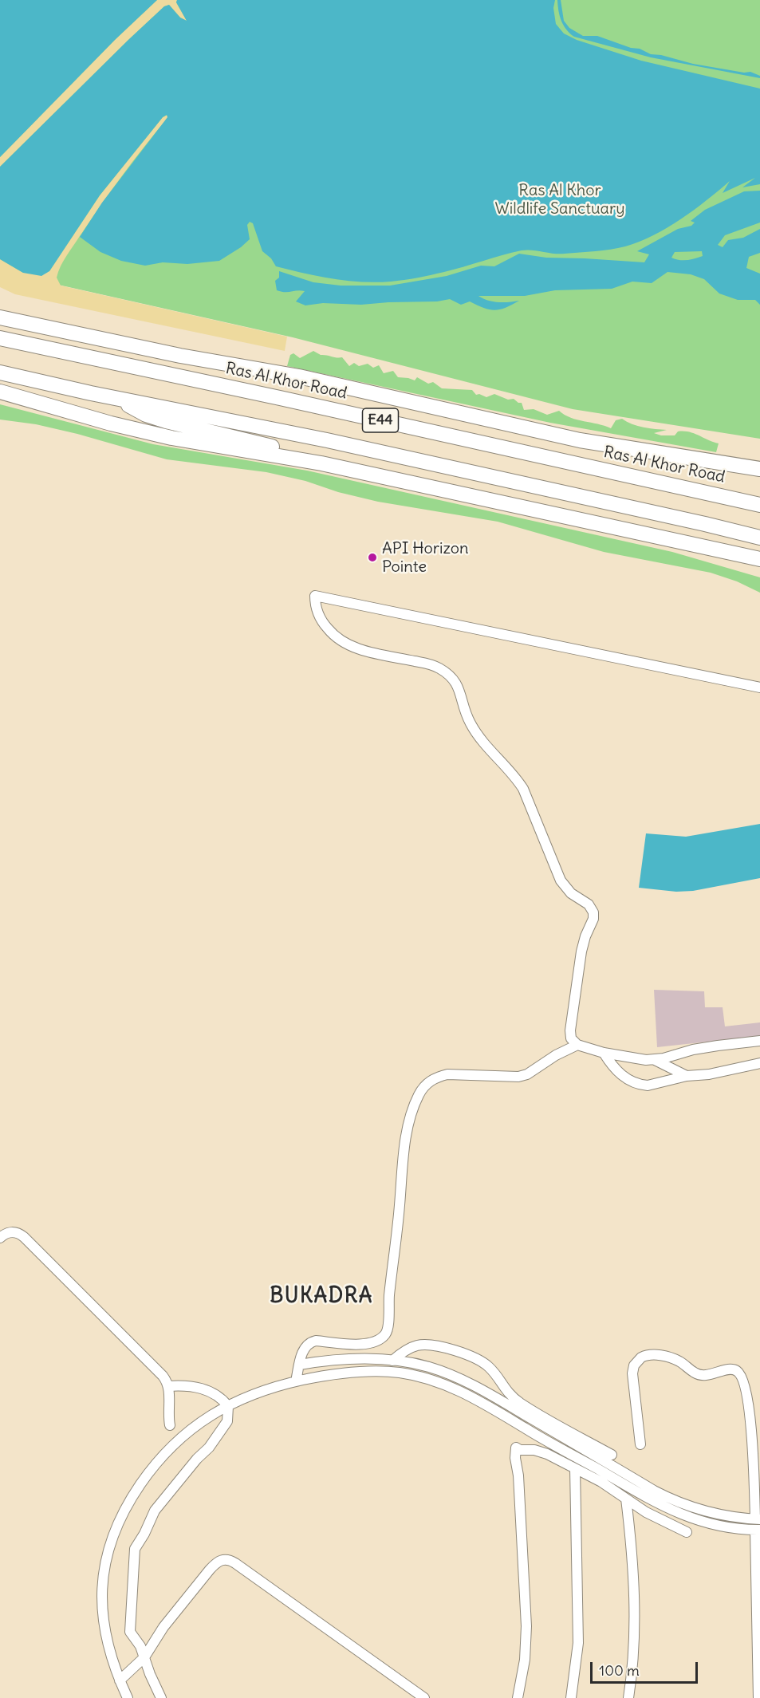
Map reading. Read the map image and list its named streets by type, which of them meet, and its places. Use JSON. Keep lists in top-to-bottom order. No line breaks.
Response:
{"streets":{"highway":["Ras Al Khor Road","E44"]},"districts":["BUKADRA"],"parks":["Ras Al Khor Wildlife Sanctuary"],"places":["API Horizon Pointe"],"scale_bar":"100 m"}
